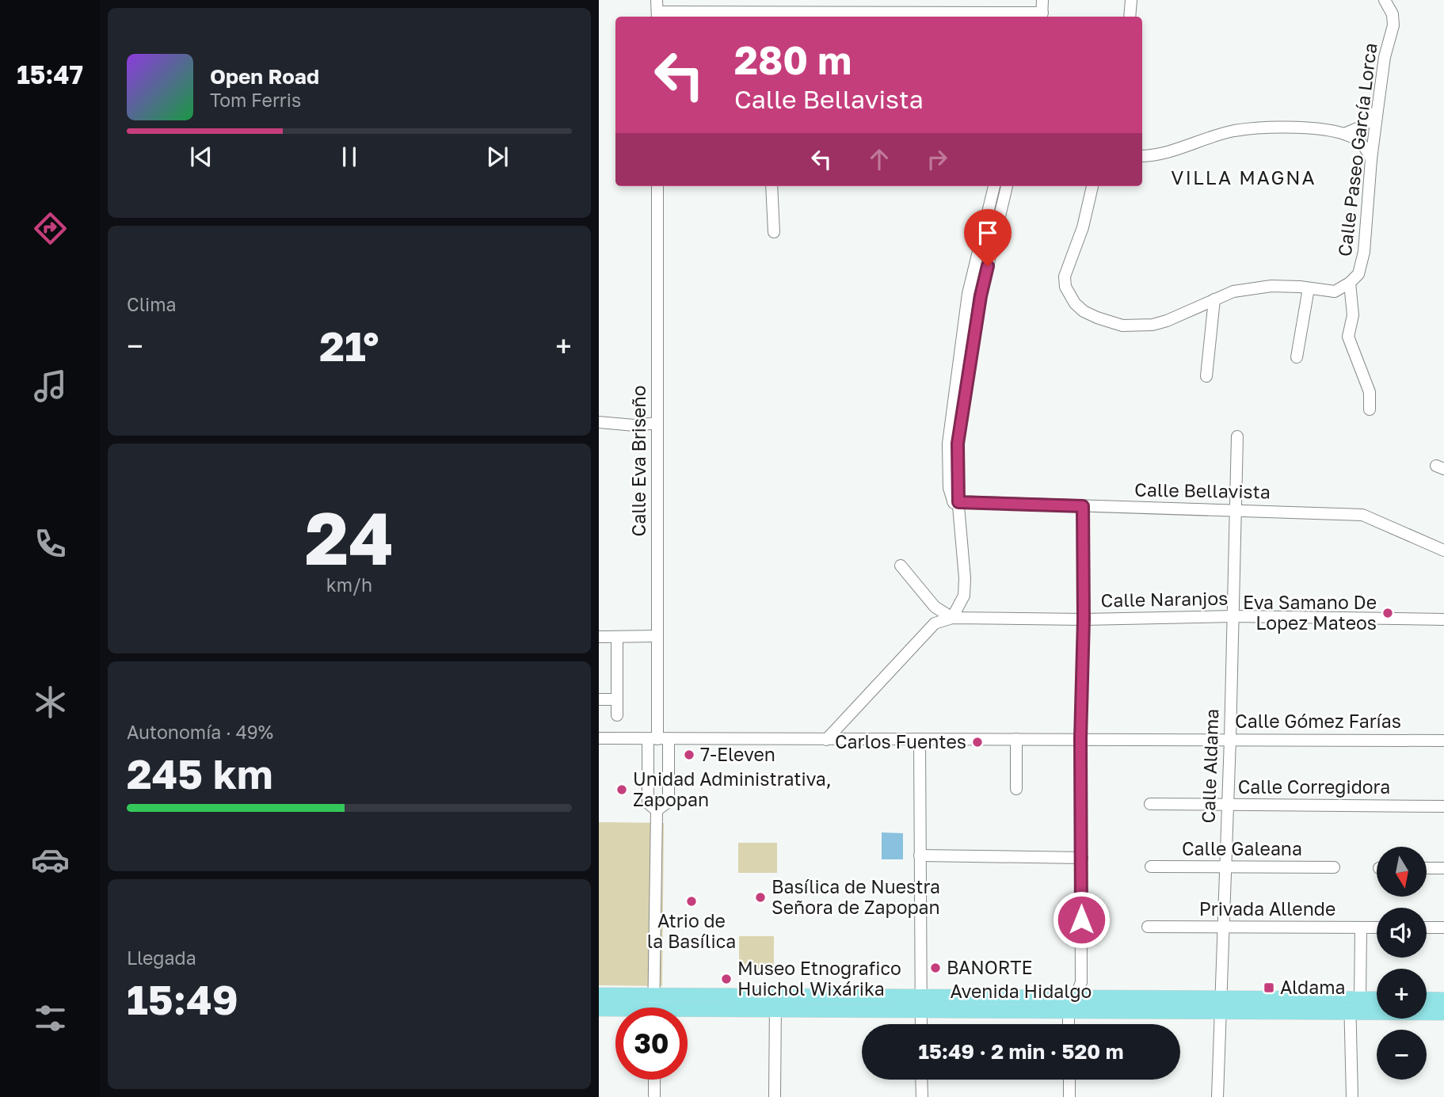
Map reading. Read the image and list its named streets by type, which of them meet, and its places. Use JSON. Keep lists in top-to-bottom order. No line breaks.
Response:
{"streets":{"main road":["Avenida Hidalgo"],"street":["Calle Paseo García Lorca","Calle Eva Briseño","Calle Bellavista","Calle Naranjos","Calle Gómez Farías","Calle Aldama","Calle Corregidora","Calle Galeana","Privada Allende"]},"crossings":[["Calle Eva Briseño","Calle Gómez Farías"],["Calle Eva Briseño","Avenida Hidalgo"],["Calle Bellavista","Calle Aldama"],["Calle Naranjos","Calle Aldama"],["Calle Gómez Farías","Calle Aldama"],["Calle Aldama","Calle Corregidora"],["Calle Aldama","Calle Galeana"],["Calle Aldama","Privada Allende"],["Calle Aldama","Avenida Hidalgo"]],"districts":["VILLA MAGNA"],"places":{"other":["Eva Samano De Lopez Mateos","Carlos Fuentes","7-Eleven","Unidad Administrativa, Zapopan","Basílica de Nuestra Señora de Zapopan","Atrio de la Basílica","BANORTE","Museo Etnografico Huichol Wixárika"],"transit":["Aldama"]},"north":"bottom","page":{"tabs":"15:47","turn":["280 m","Calle Bellavista"],"song":["Open Road","Tom Ferris"],"tile":["Clima",["24","km/h"],["Autonomía · 49%","245 km"],["Llegada","15:49"]],"heat":["−","21°","+"],"map_buttons":["+","−"],"limit":"30","trip":"15:49 · 2 min · 520 m"}}
